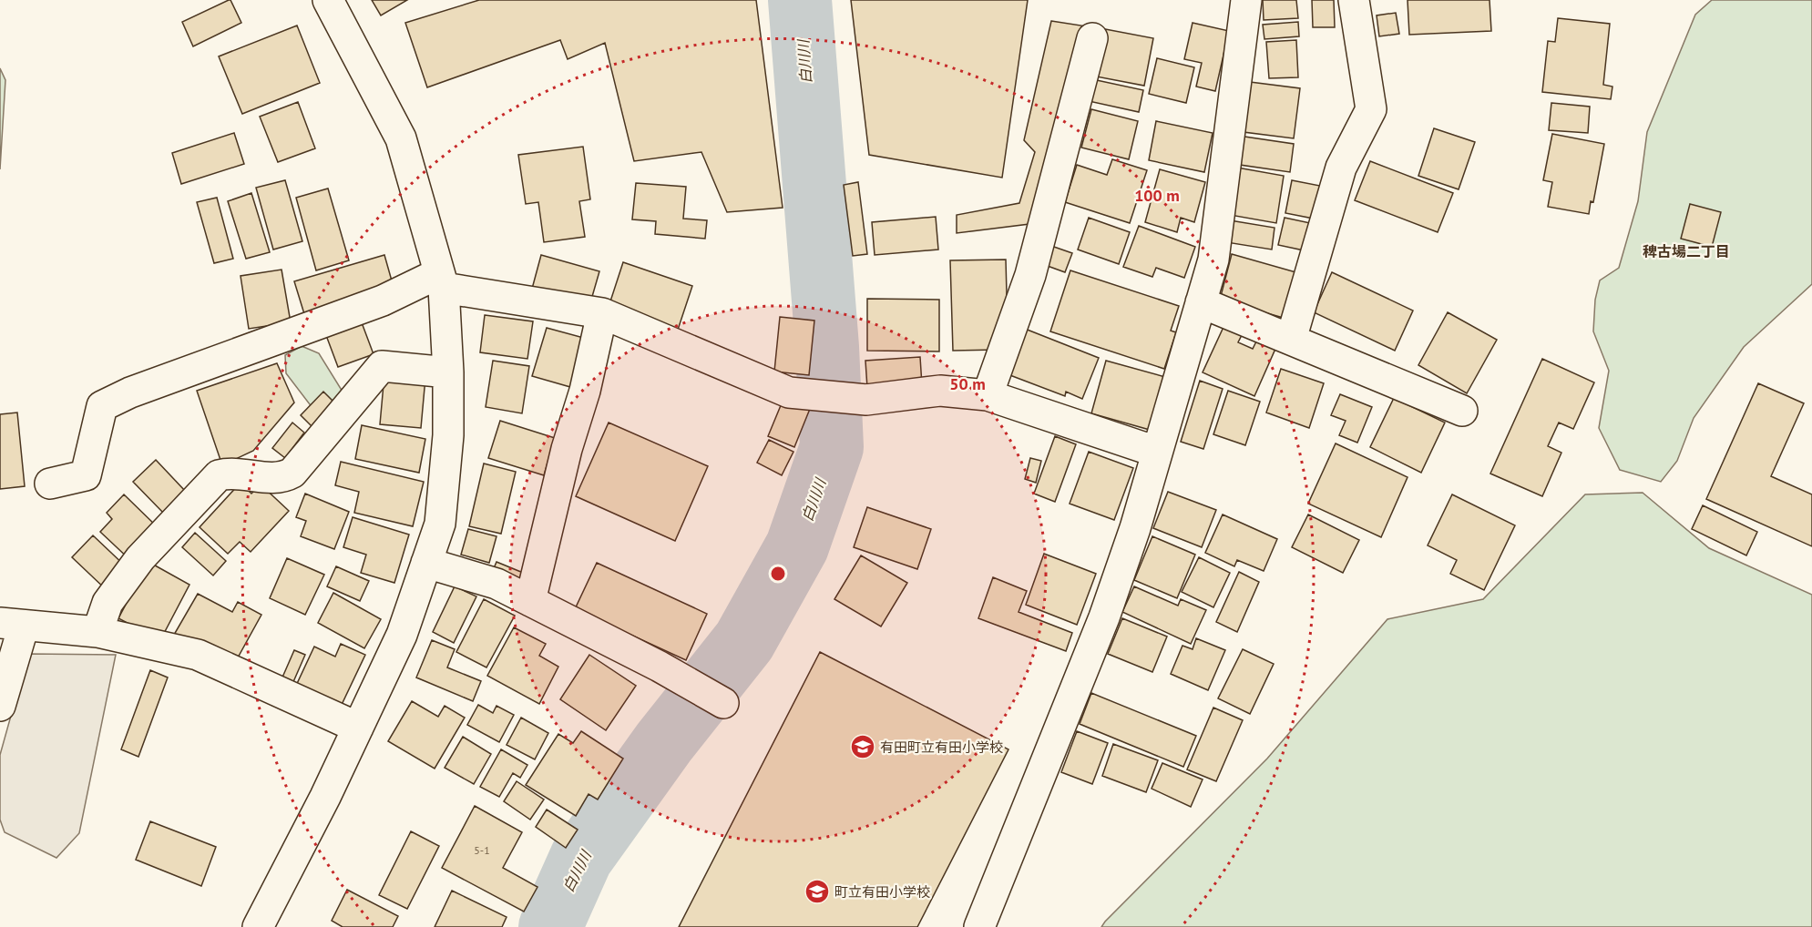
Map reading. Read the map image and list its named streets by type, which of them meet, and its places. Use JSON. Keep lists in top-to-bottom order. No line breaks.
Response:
{"districts":["稗古場二丁目"],"water":["白川川"],"places":{"school or university":["有田町立有田小学校","町立有田小学校"]},"house_numbers":["5-1"],"rings":["100 m","50 m"]}
